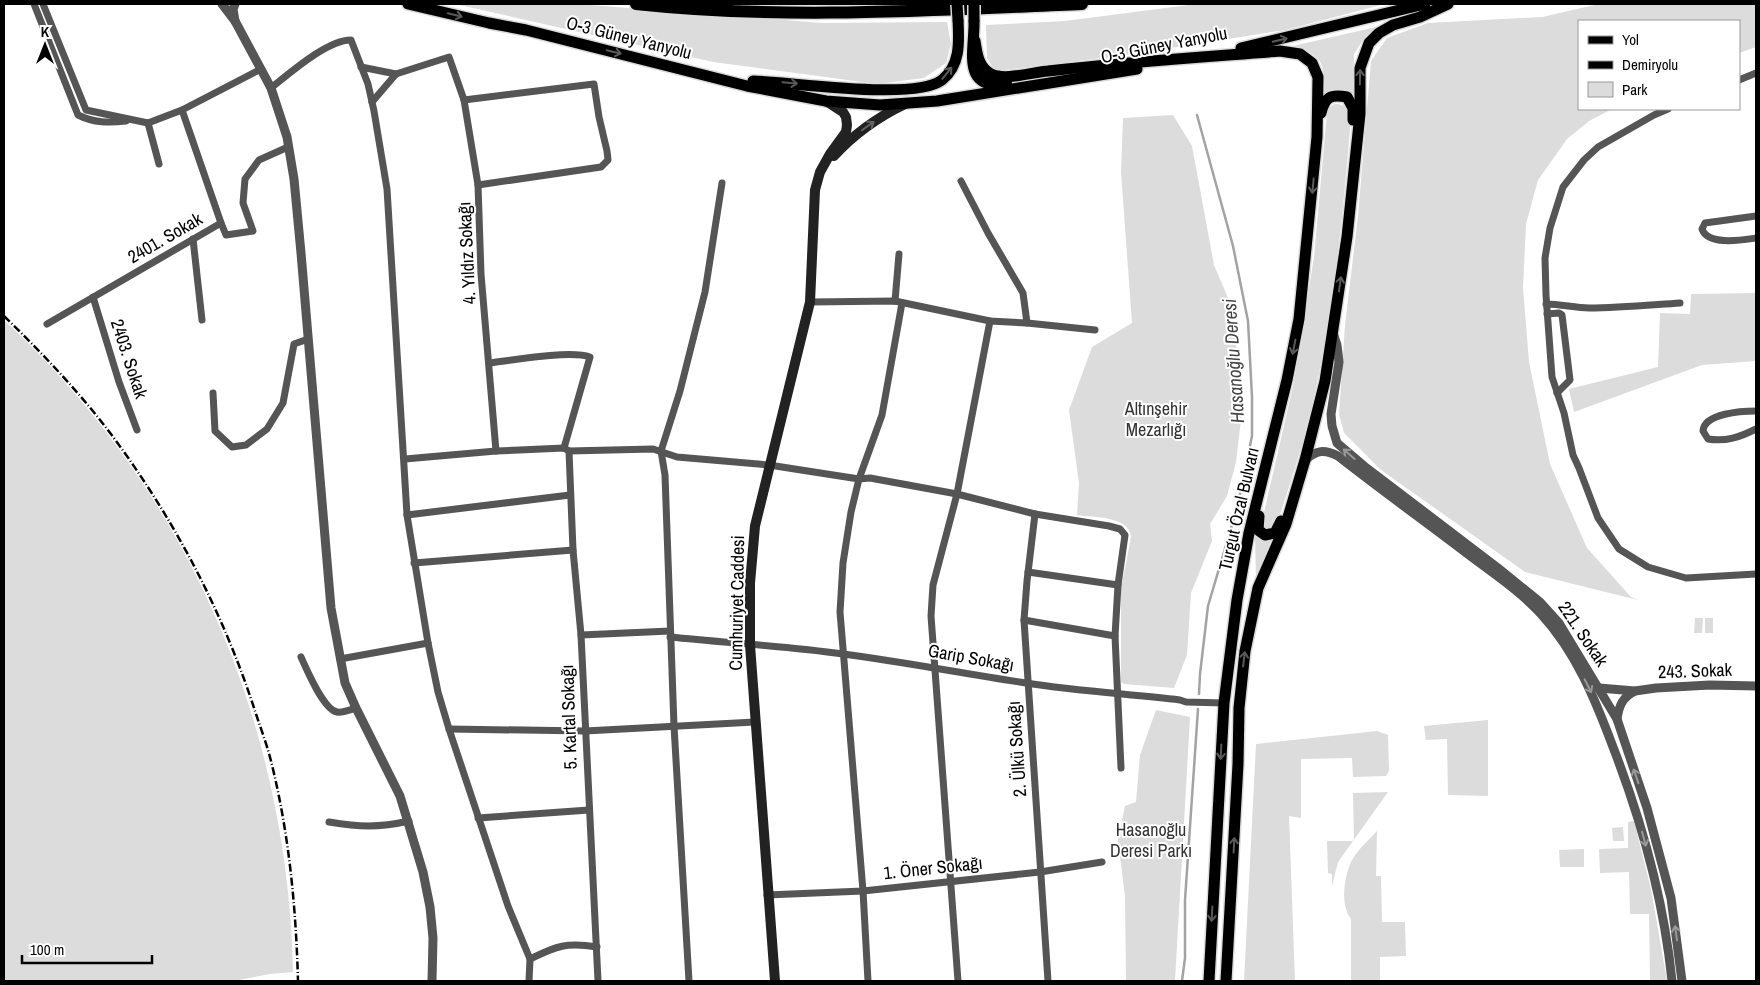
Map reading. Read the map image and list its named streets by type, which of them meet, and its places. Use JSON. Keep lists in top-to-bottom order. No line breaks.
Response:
{"streets":{"main road":["O-3 Güney Yanyolu","Turgut Özal Bulvarı","Cumhuriyet Caddesi"],"street":["2401. Sokak","4. Yıldız Sokağı","2403. Sokak","221. Sokak","Garip Sokağı","243. Sokak","5. Kartal Sokağı","2. Ülkü Sokağı","1. Öner Sokağı"]},"crossings":[["O-3 Güney Yanyolu","Turgut Özal Bulvarı"],["O-3 Güney Yanyolu","Cumhuriyet Caddesi"],["2401. Sokak","2403. Sokak"],["4. Yıldız Sokağı","5. Kartal Sokağı"],["Turgut Özal Bulvarı","Garip Sokağı"],["Cumhuriyet Caddesi","Garip Sokağı"],["Cumhuriyet Caddesi","1. Öner Sokağı"],["221. Sokak","243. Sokak"],["Garip Sokağı","5. Kartal Sokağı"],["Garip Sokağı","2. Ülkü Sokağı"],["2. Ülkü Sokağı","1. Öner Sokağı"]],"one_way":["O-3 Güney Yanyolu"],"water":["Hasanoğlu Deresi"],"parks":["Altınşehir Mezarlığı","Hasanoğlu Deresi Parkı"],"legend":["Yol","Demiryolu","Park"],"scale_bar":"100 m","north":"top"}
